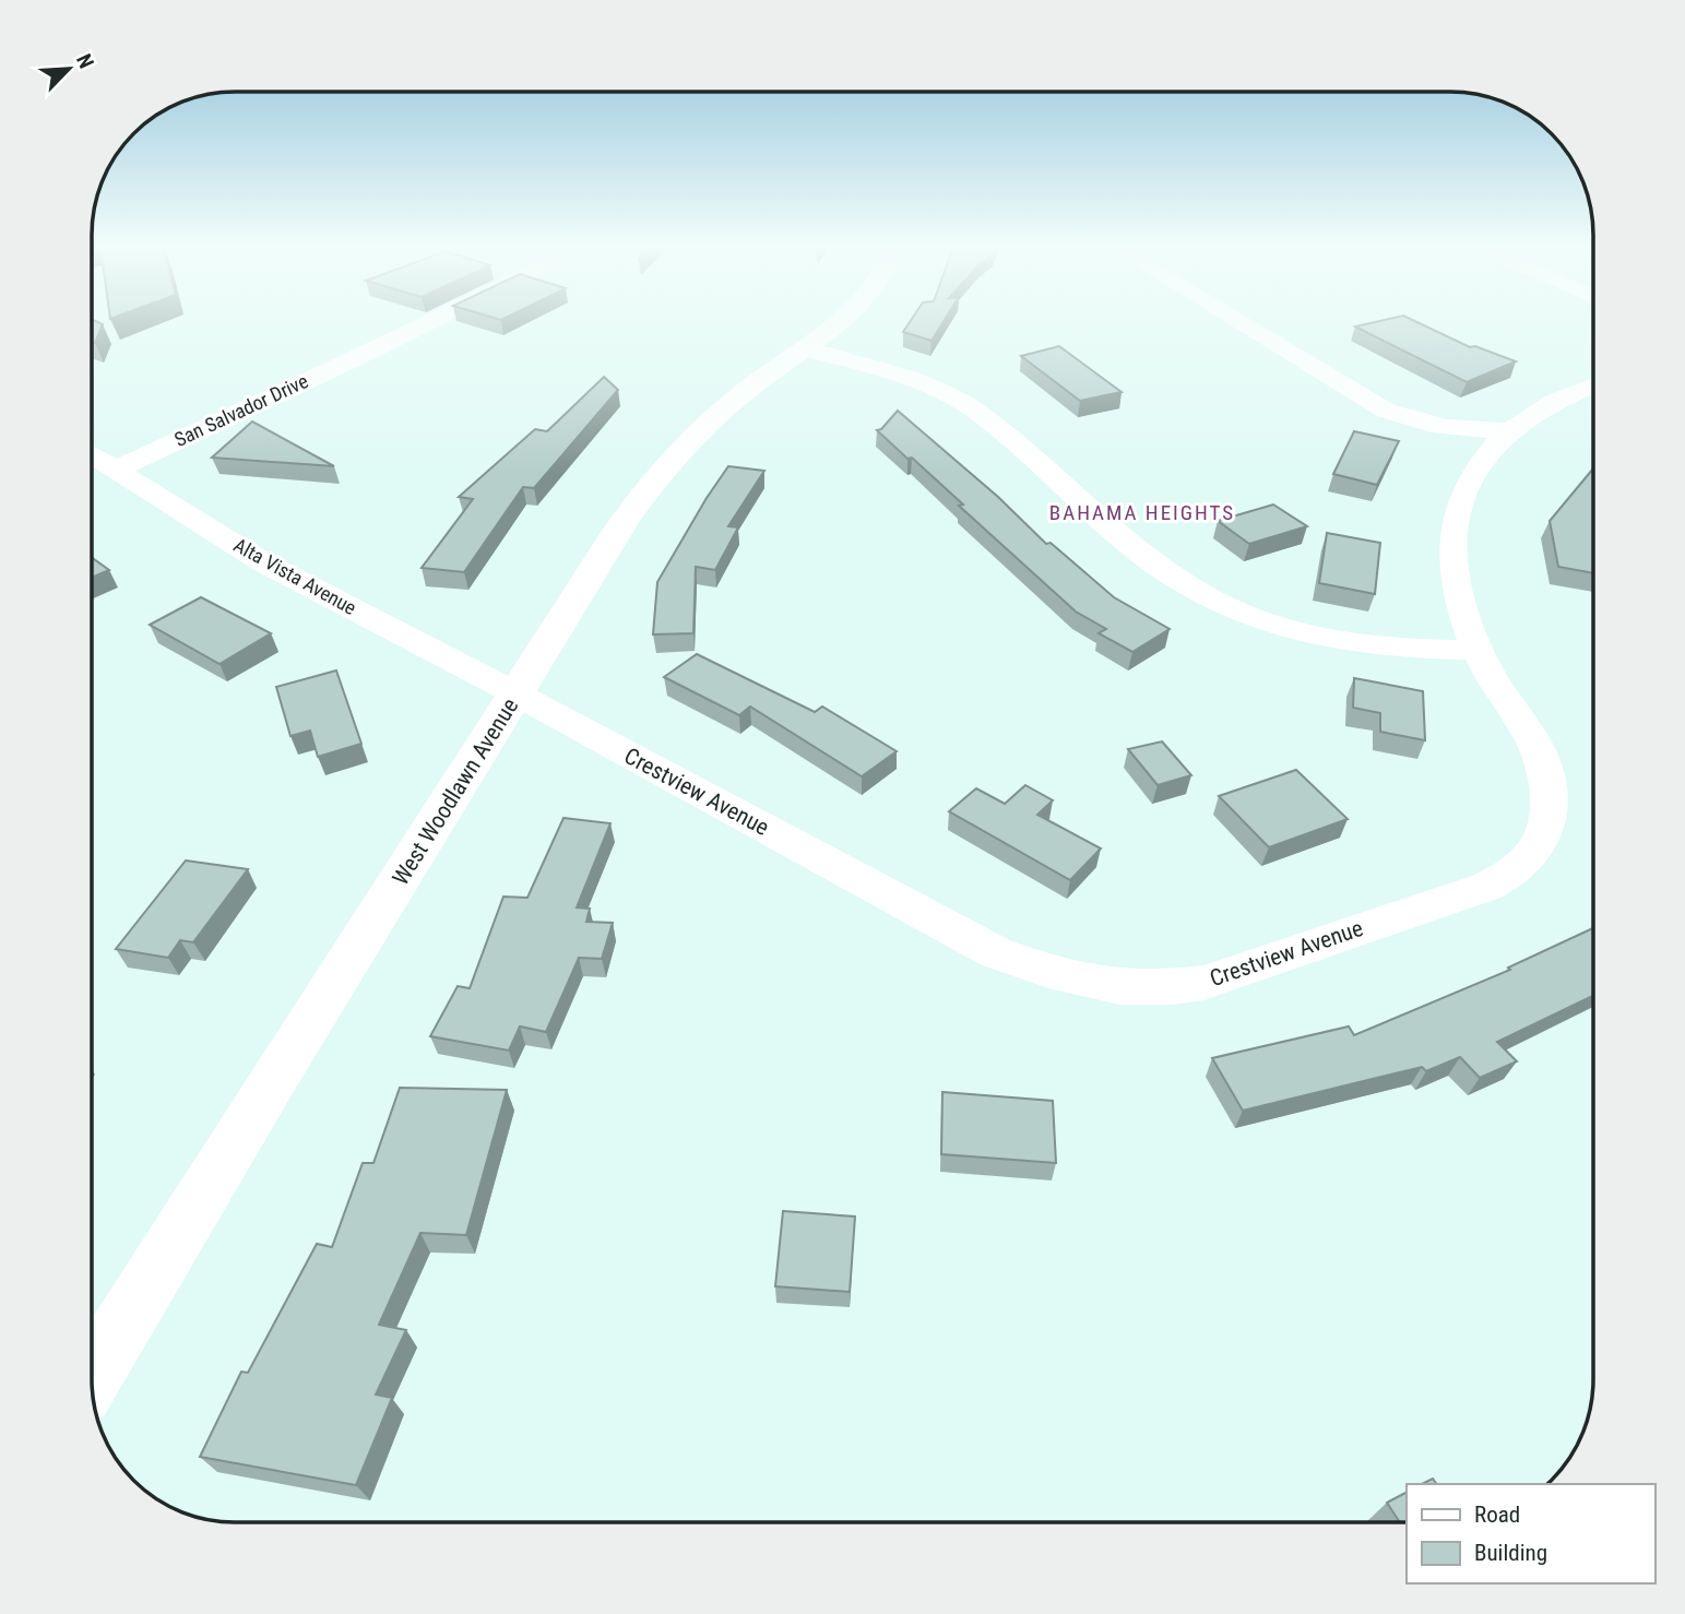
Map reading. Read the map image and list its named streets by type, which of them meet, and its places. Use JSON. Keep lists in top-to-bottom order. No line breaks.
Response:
{"streets":{"street":["San Salvador Drive","Alta Vista Avenue","West Woodlawn Avenue","Crestview Avenue"]},"crossings":[["San Salvador Drive","Alta Vista Avenue"],["Alta Vista Avenue","West Woodlawn Avenue"],["Alta Vista Avenue","Crestview Avenue"],["West Woodlawn Avenue","Crestview Avenue"]],"districts":["BAHAMA HEIGHTS"],"legend":["Road","Building"],"north":"top right"}
